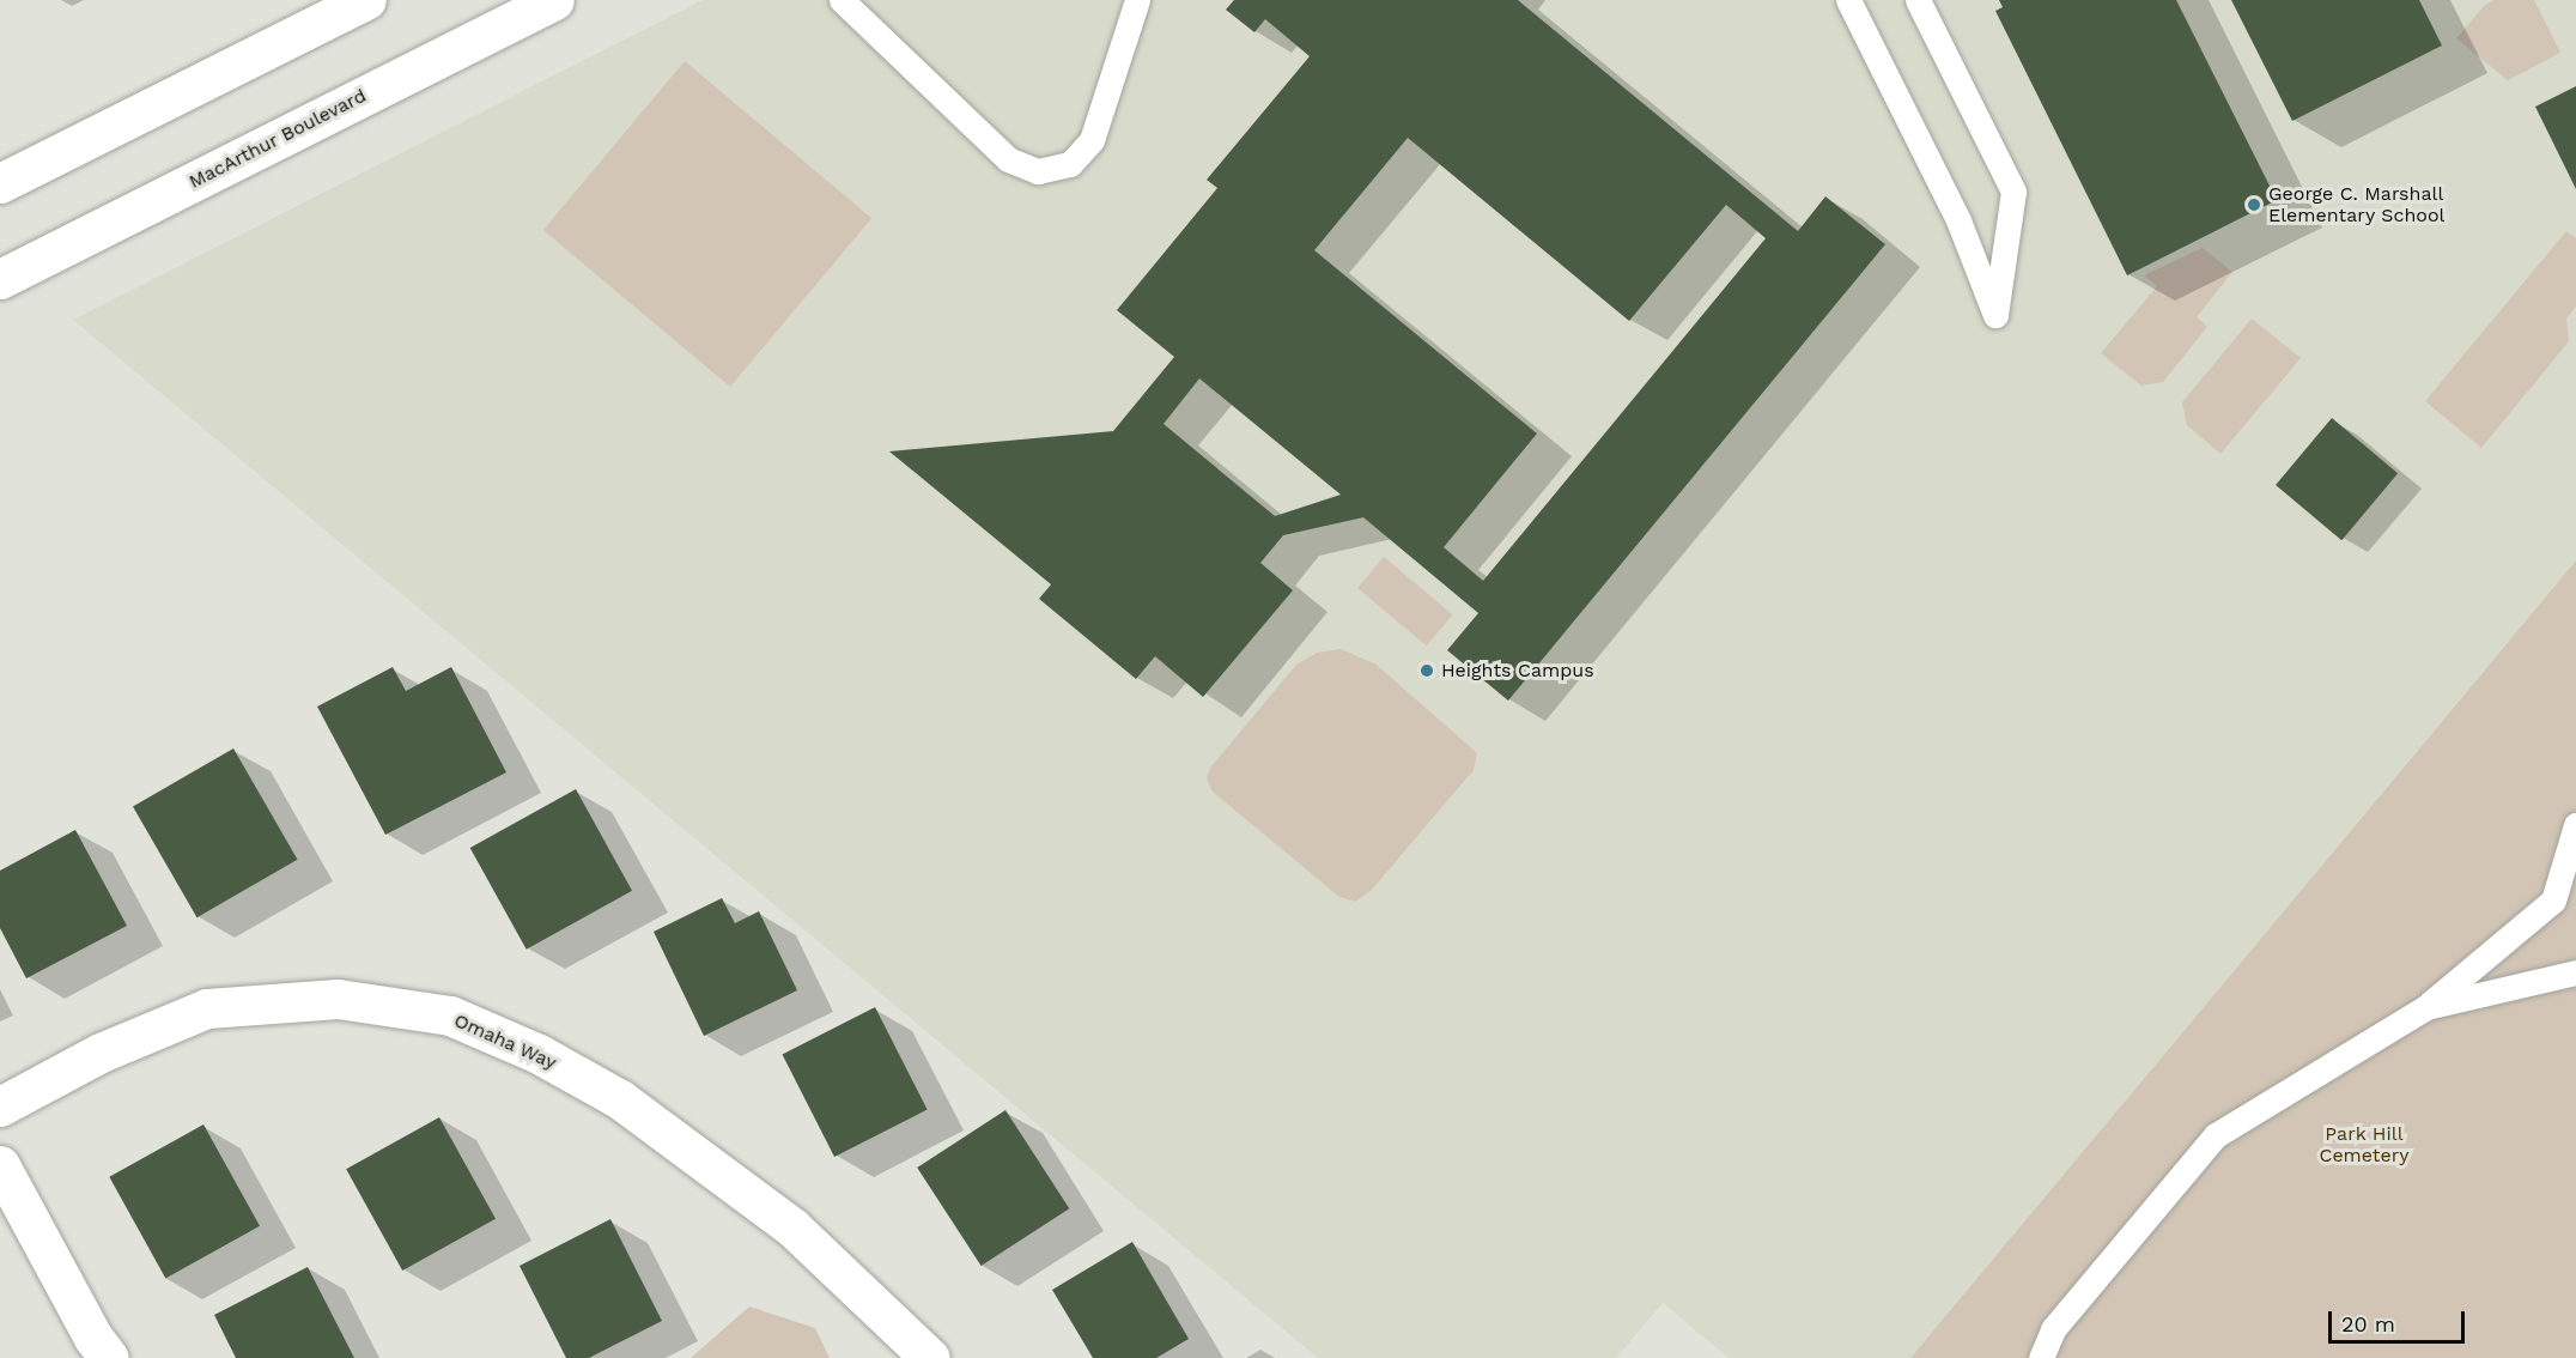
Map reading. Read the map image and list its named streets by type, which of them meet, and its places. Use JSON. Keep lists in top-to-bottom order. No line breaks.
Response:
{"streets":{"street":["MacArthur Boulevard","Omaha Way"]},"parks":["Park Hill Cemetery"],"places":["George C. Marshall Elementary School","Heights Campus"],"scale_bar":"20 m"}
